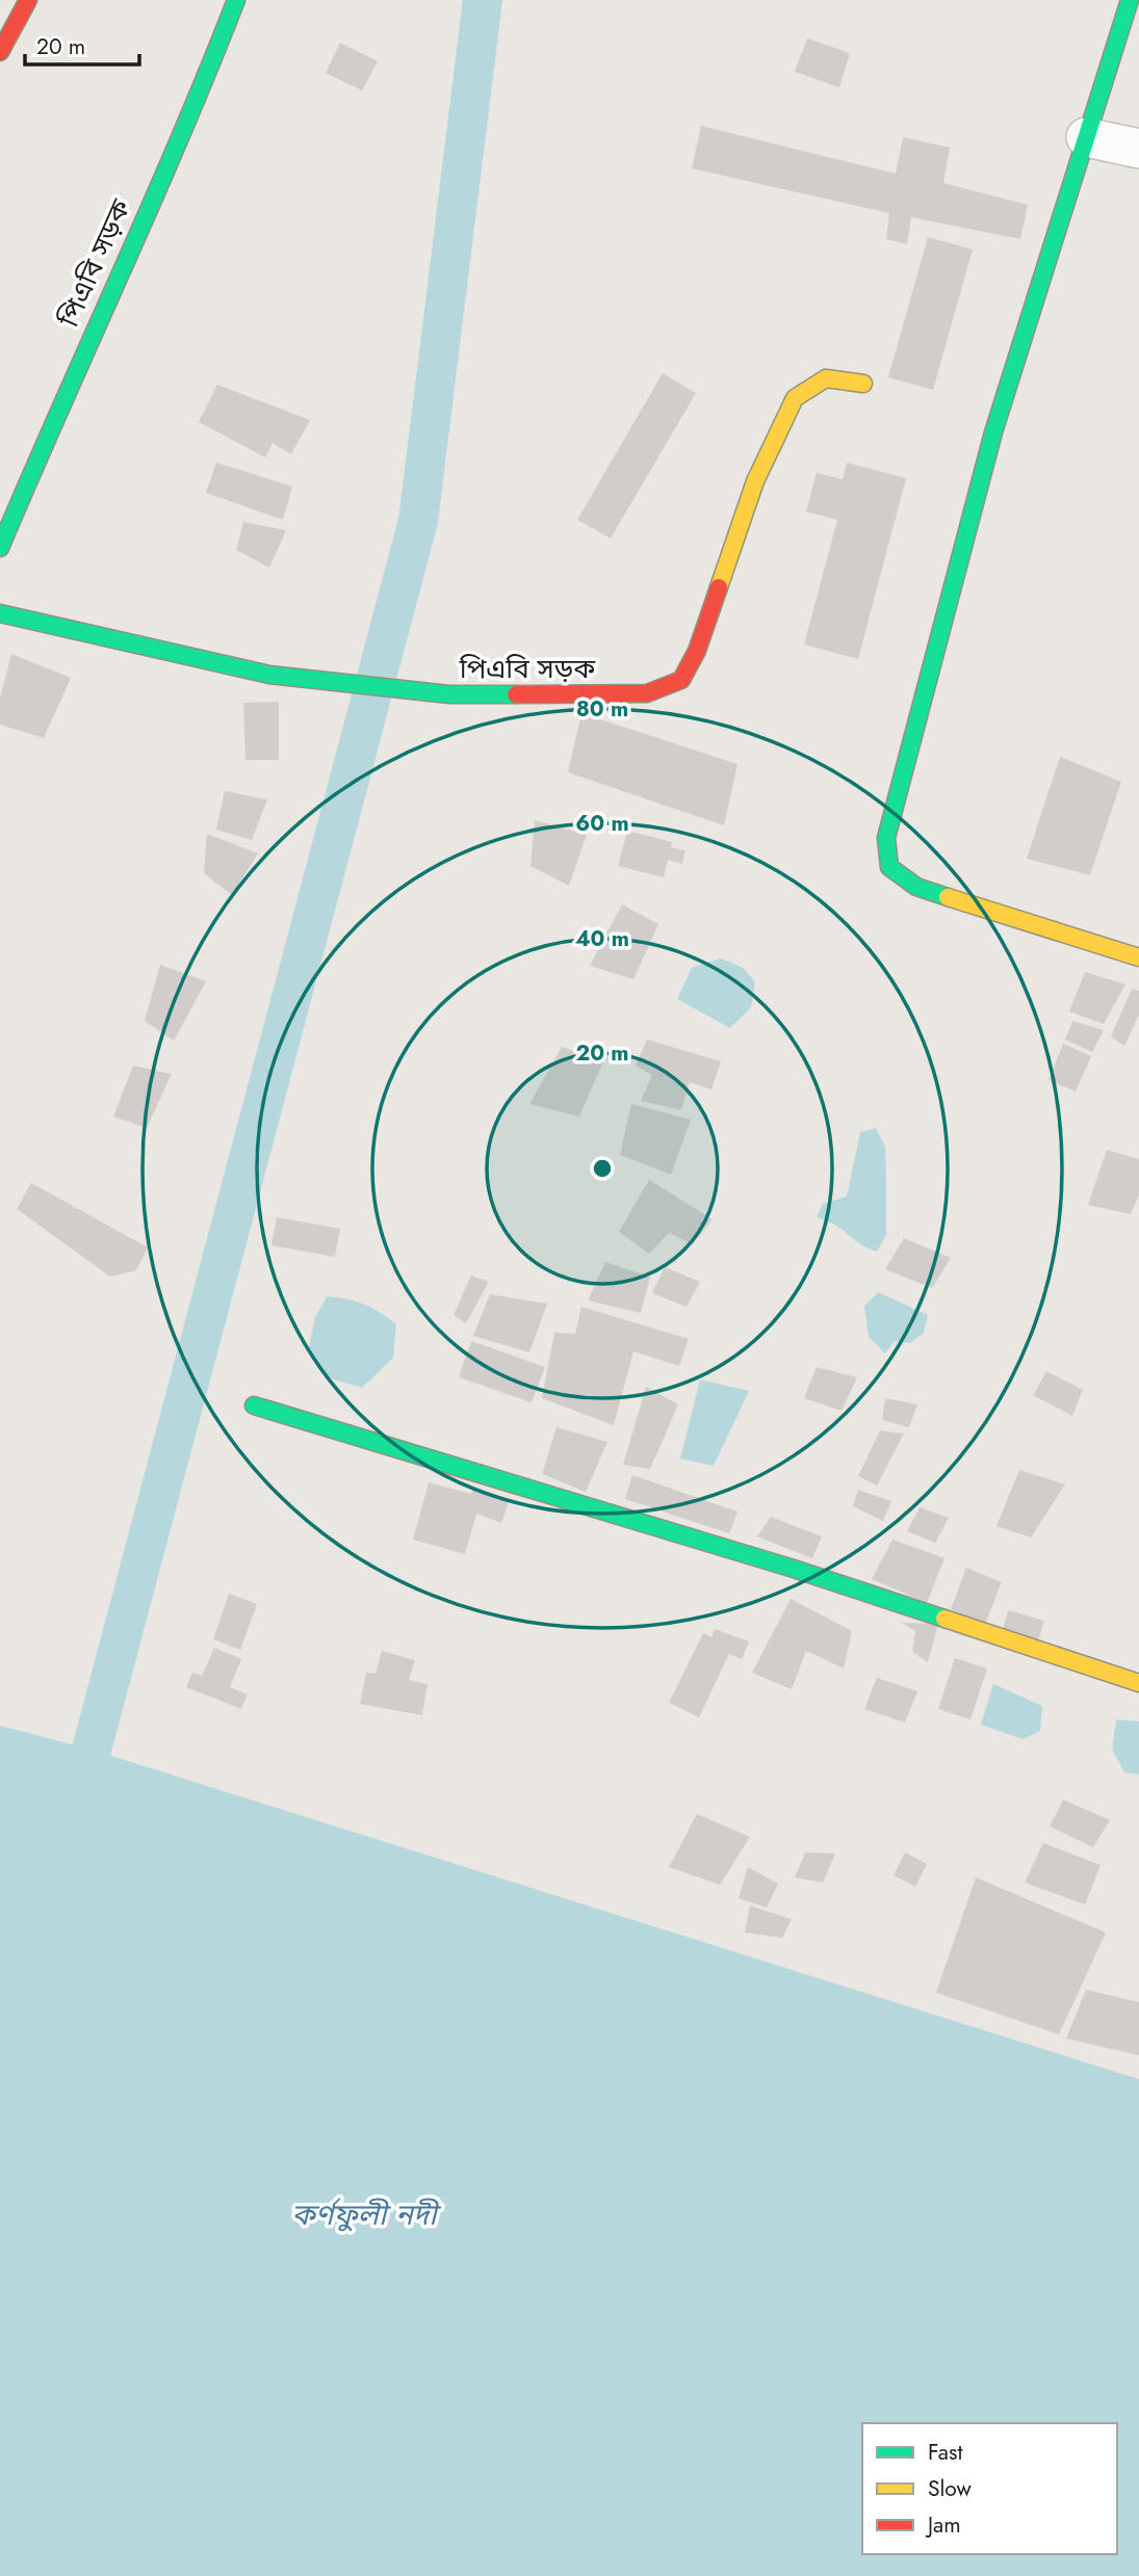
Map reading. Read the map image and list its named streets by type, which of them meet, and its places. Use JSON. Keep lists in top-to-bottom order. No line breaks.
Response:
{"streets":{"main road":["পিএবি সড়ক"]},"water":["কর্ণফুলী নদী"],"legend":["Fast","Slow","Jam"],"scale_bar":"20 m","rings":["80 m","60 m","40 m","20 m"]}
